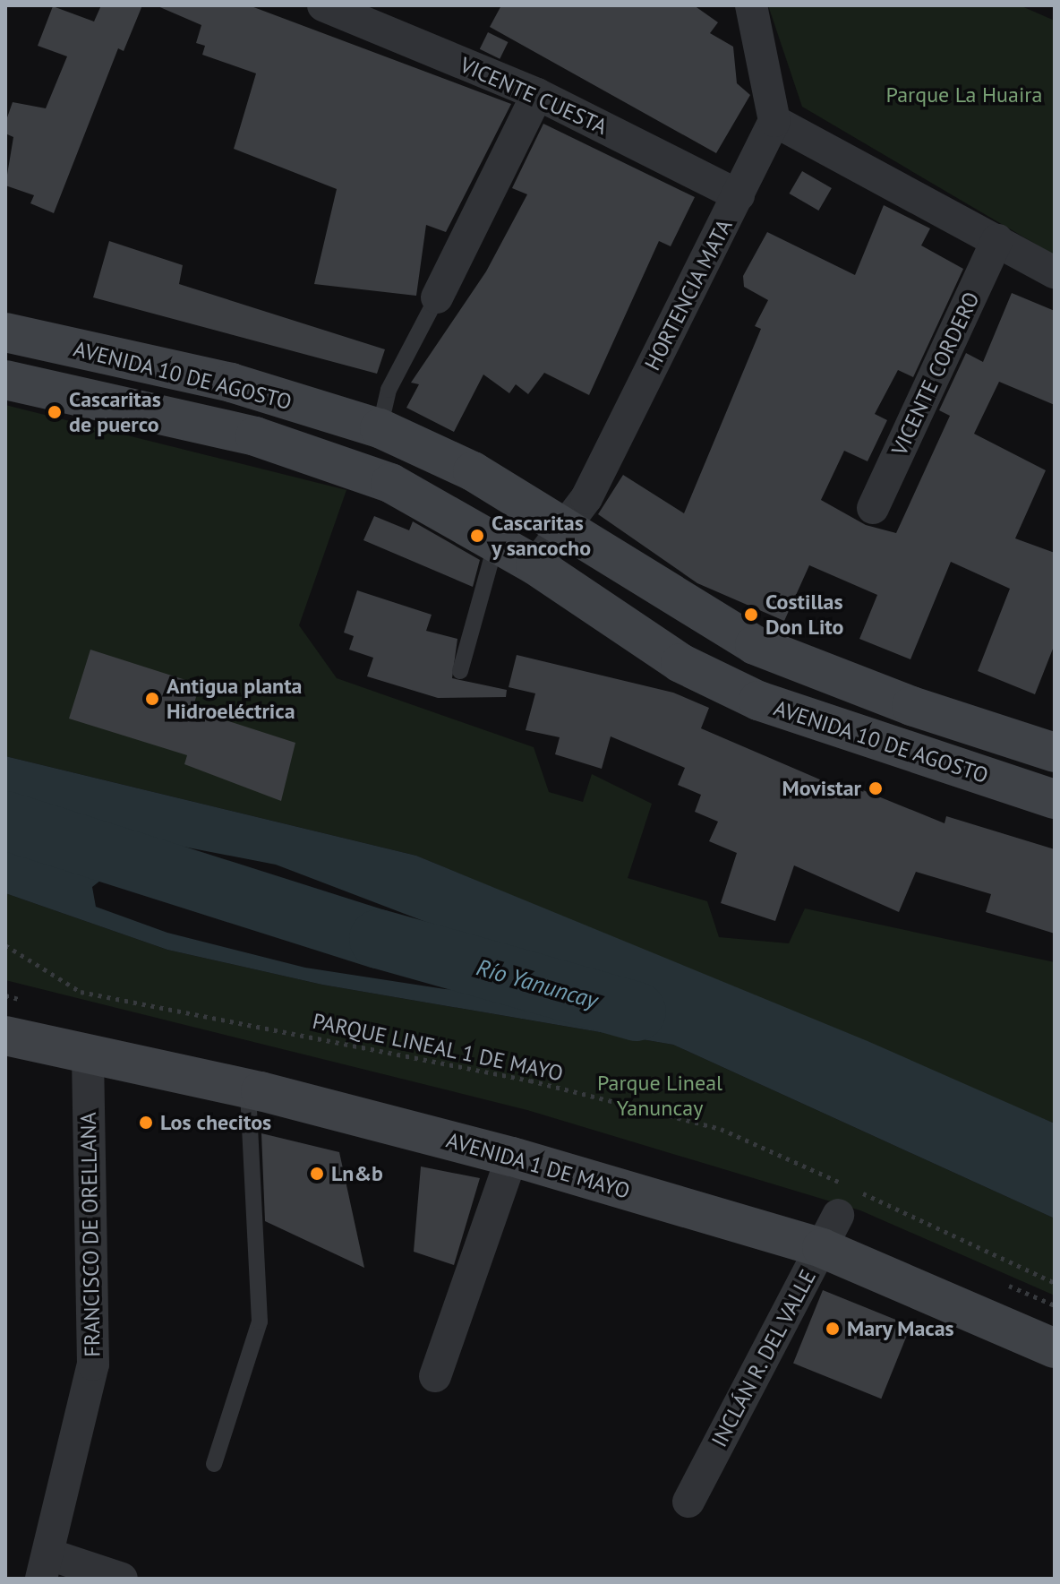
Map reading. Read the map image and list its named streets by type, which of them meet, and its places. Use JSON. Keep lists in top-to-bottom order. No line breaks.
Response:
{"streets":{"main road":["AVENIDA 10 DE AGOSTO","AVENIDA 1 DE MAYO"],"street":["VICENTE CUESTA","HORTENCIA MATA","VICENTE CORDERO","FRANCISCO DE ORELLANA","INCLÁN R. DEL VALLE"],"path":["PARQUE LINEAL 1 DE MAYO"]},"crossings":[["VICENTE CUESTA","HORTENCIA MATA"],["HORTENCIA MATA","AVENIDA 10 DE AGOSTO"],["PARQUE LINEAL 1 DE MAYO","AVENIDA 1 DE MAYO"],["PARQUE LINEAL 1 DE MAYO","INCLÁN R. DEL VALLE"],["AVENIDA 1 DE MAYO","FRANCISCO DE ORELLANA"],["AVENIDA 1 DE MAYO","INCLÁN R. DEL VALLE"]],"water":["Río Yanuncay"],"parks":["Parque La Huaira","Parque Lineal Yanuncay"],"places":["Cascaritas de puerco","Cascaritas y sancocho","Costillas Don Lito","Antigua planta Hidroeléctrica","Movistar","Los checitos","Ln&b","Mary Macas"]}
